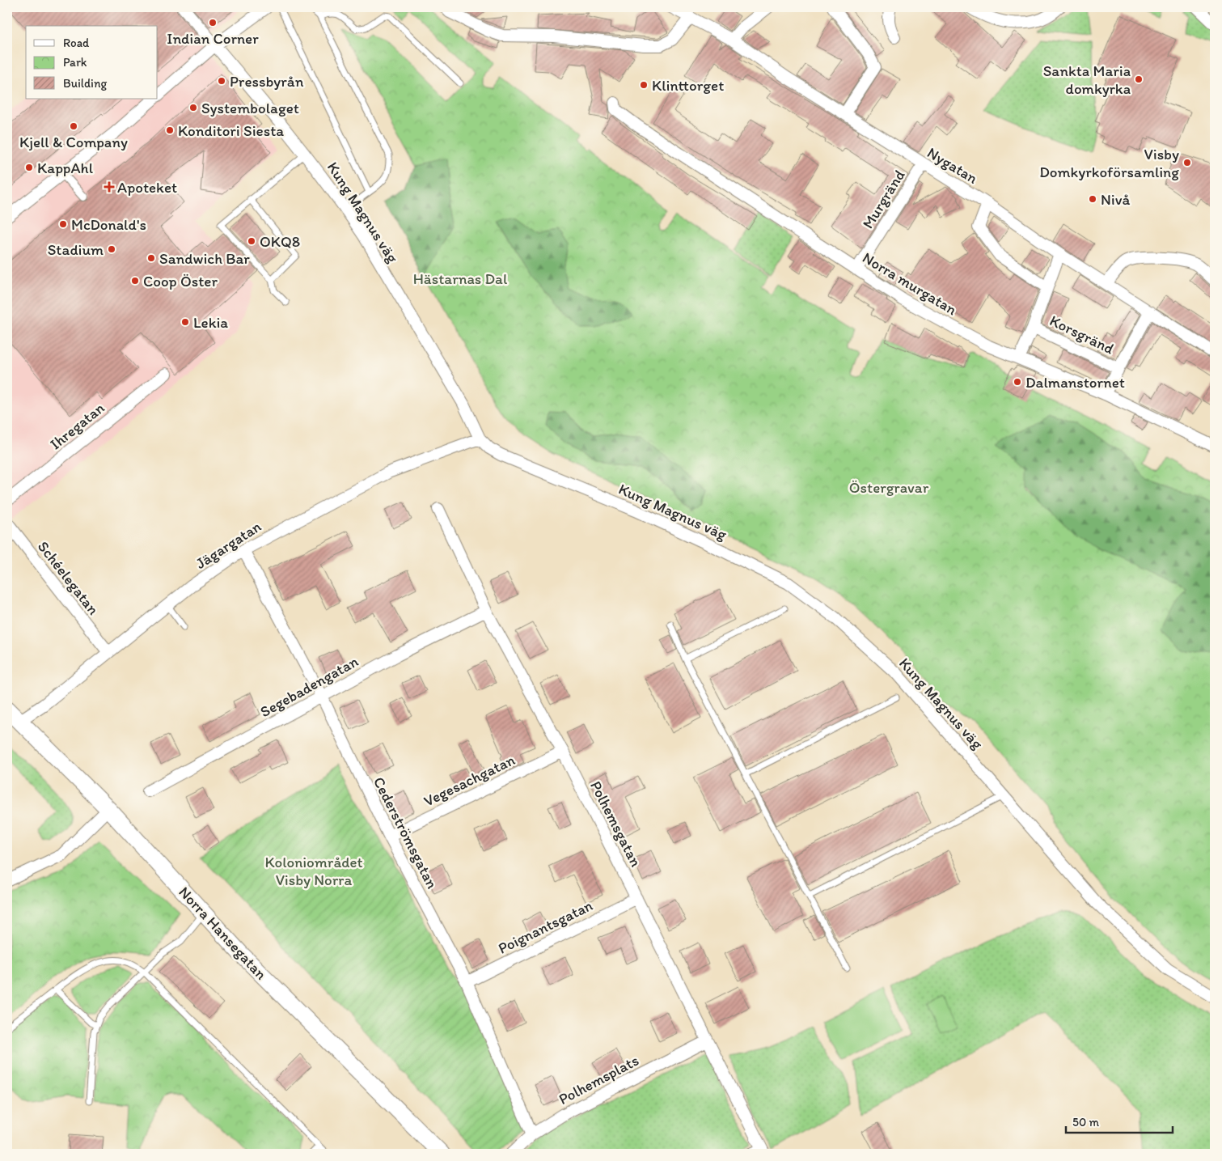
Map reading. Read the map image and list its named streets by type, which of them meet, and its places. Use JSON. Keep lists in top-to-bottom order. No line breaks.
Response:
{"streets":{"main road":["Norra Hansegatan"],"street":["Nygatan","Murgränd","Kung Magnus väg","Norra murgatan","Korsgränd","Ihregatan","Jägargatan","Schéelegatan","Segebadengatan","Vegesachgatan","Polhemsgatan","Cederströmsgatan","Poignantsgatan","Polhemsplats"]},"crossings":[["Nygatan","Murgränd"],["Murgränd","Norra murgatan"],["Kung Magnus väg","Jägargatan"],["Jägargatan","Schéelegatan"],["Jägargatan","Cederströmsgatan"],["Jägargatan","Norra Hansegatan"],["Segebadengatan","Polhemsgatan"],["Segebadengatan","Cederströmsgatan"],["Vegesachgatan","Polhemsgatan"],["Vegesachgatan","Cederströmsgatan"],["Polhemsgatan","Poignantsgatan"],["Polhemsgatan","Polhemsplats"],["Cederströmsgatan","Poignantsgatan"],["Cederströmsgatan","Polhemsplats"]],"parks":["Hästarnas Dal","Östergravar","Koloniområdet Visby Norra"],"places":{"other":["Indian Corner","Sankta Maria domkyrka","Pressbyrån","Klinttorget","Systembolaget","Kjell & Company","Konditori Siesta","Visby Domkyrkoförsamling","KappAhl","Nivå","McDonald's","OKQ8","Stadium","Sandwich Bar","Coop Öster","Lekia","Dalmanstornet"],"health":["Apoteket"]},"legend":["Road","Park","Building"],"scale_bar":"50 m"}
